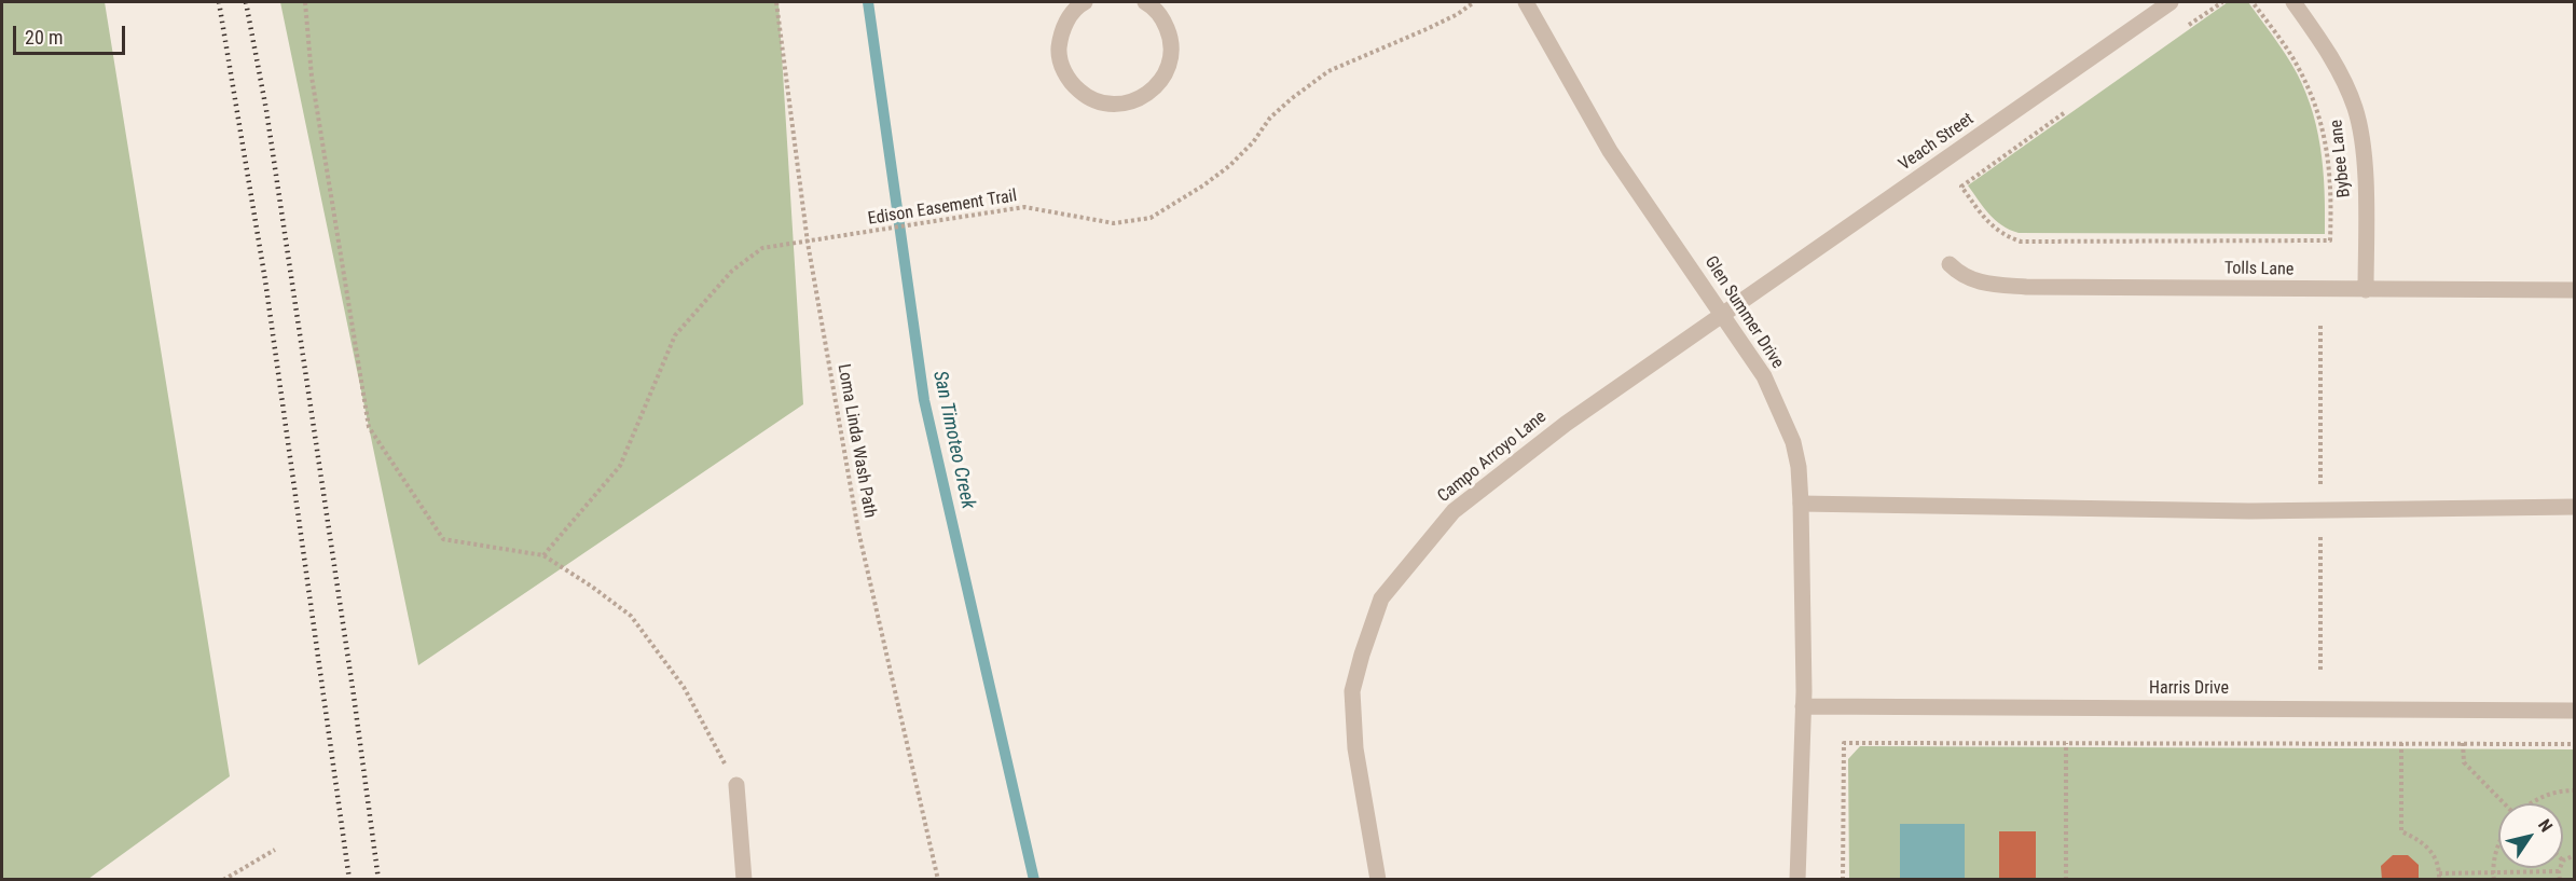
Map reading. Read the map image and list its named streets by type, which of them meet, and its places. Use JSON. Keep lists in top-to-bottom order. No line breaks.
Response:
{"streets":{"street":["Veach Street","Bybee Lane","Tolls Lane","Glen Summer Drive","Campo Arroyo Lane","Harris Drive"],"path":["Edison Easement Trail","Loma Linda Wash Path"]},"crossings":[["Veach Street","Glen Summer Drive"],["Veach Street","Campo Arroyo Lane"],["Bybee Lane","Tolls Lane"],["Edison Easement Trail","Loma Linda Wash Path"],["Glen Summer Drive","Campo Arroyo Lane"],["Glen Summer Drive","Harris Drive"]],"water":["San Timoteo Creek"],"scale_bar":"20 m","north":"top right"}
